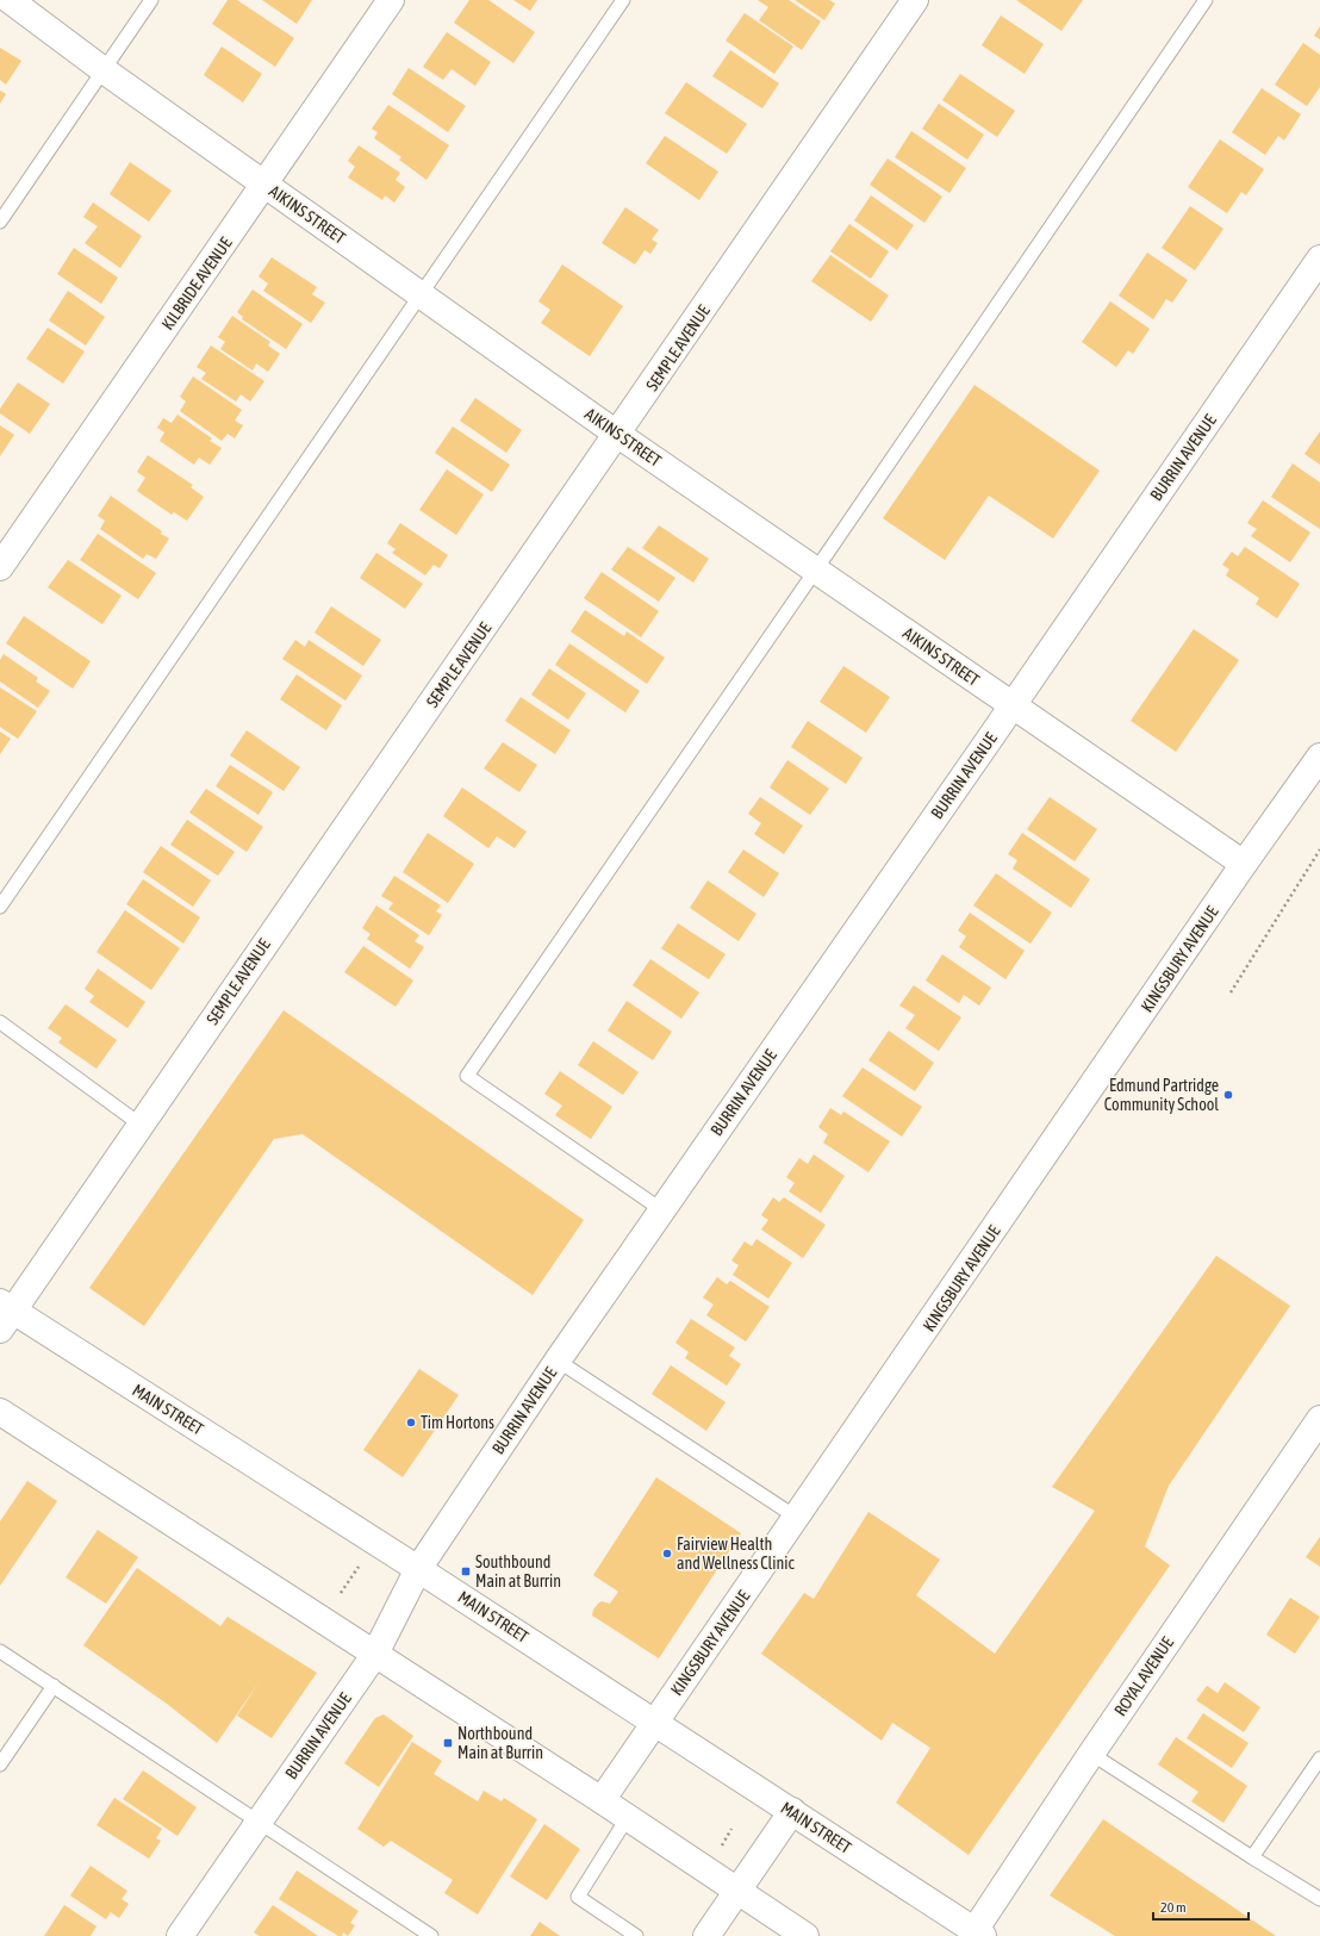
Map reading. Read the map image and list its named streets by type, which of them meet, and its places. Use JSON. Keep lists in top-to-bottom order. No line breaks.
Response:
{"streets":{"street":["AIKINS STREET","KILBRIDE AVENUE","SEMPLE AVENUE","BURRIN AVENUE","KINGSBURY AVENUE","MAIN STREET","ROYAL AVENUE"]},"crossings":[["AIKINS STREET","KILBRIDE AVENUE"],["AIKINS STREET","SEMPLE AVENUE"],["AIKINS STREET","BURRIN AVENUE"],["AIKINS STREET","KINGSBURY AVENUE"],["SEMPLE AVENUE","MAIN STREET"],["BURRIN AVENUE","MAIN STREET"],["KINGSBURY AVENUE","MAIN STREET"],["MAIN STREET","ROYAL AVENUE"]],"places":{"other":["Edmund Partridge Community School","Tim Hortons","Fairview Health and Wellness Clinic"],"transit":["Southbound Main at Burrin","Northbound Main at Burrin"]},"scale_bar":"20 m"}
